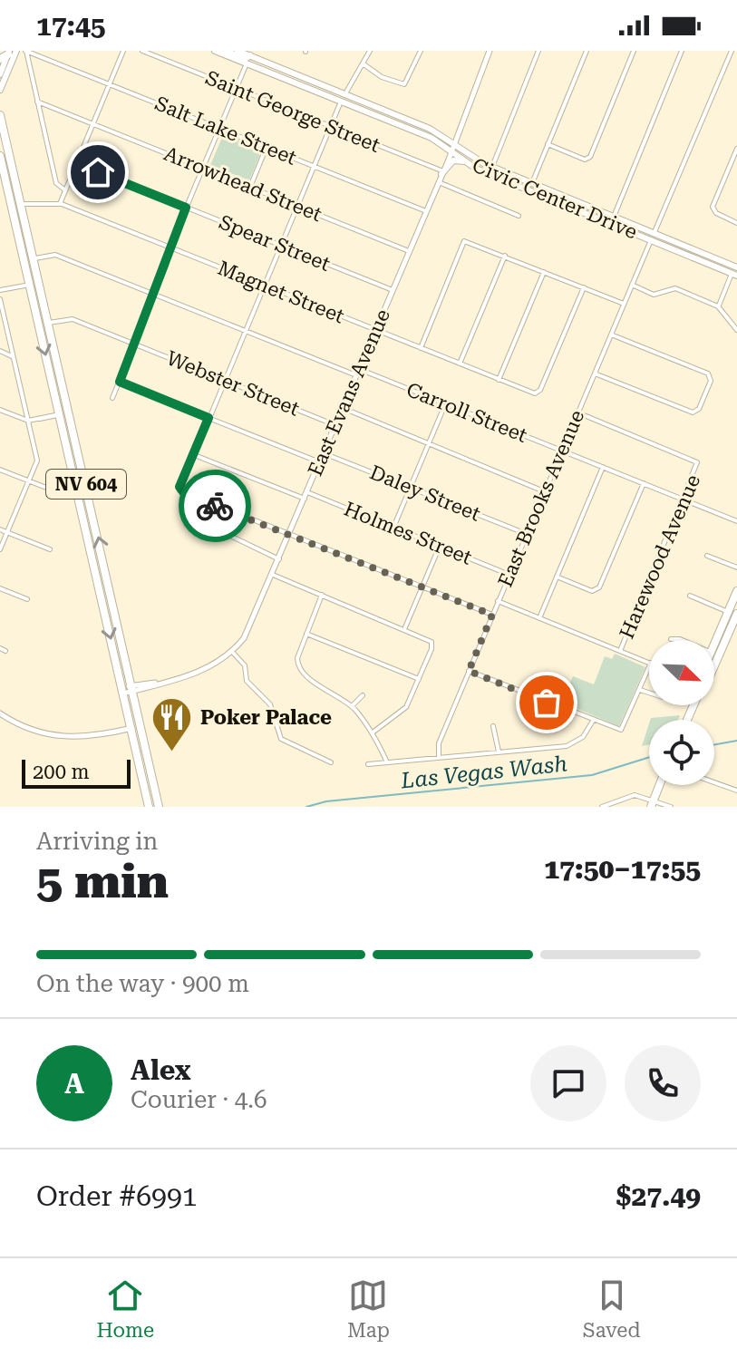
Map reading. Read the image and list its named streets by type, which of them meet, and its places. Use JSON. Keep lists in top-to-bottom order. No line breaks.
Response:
{"streets":{"main road":["Civic Center Drive","NV 604"],"street":["Saint George Street","Salt Lake Street","Arrowhead Street","Spear Street","Magnet Street","Webster Street","East Evans Avenue","Carroll Street","Daley Street","East Brooks Avenue","Holmes Street","Harewood Avenue"]},"crossings":[["Saint George Street","East Evans Avenue"],["Salt Lake Street","East Evans Avenue"],["Arrowhead Street","East Evans Avenue"],["Civic Center Drive","East Evans Avenue"],["Civic Center Drive","East Brooks Avenue"],["Spear Street","East Evans Avenue"],["Magnet Street","East Evans Avenue"],["Magnet Street","NV 604"],["Webster Street","East Evans Avenue"],["Webster Street","NV 604"],["East Evans Avenue","Carroll Street"],["East Evans Avenue","NV 604"],["East Evans Avenue","Daley Street"],["East Evans Avenue","Holmes Street"],["Carroll Street","NV 604"],["Carroll Street","East Brooks Avenue"],["Carroll Street","Harewood Avenue"],["Daley Street","East Brooks Avenue"],["East Brooks Avenue","Holmes Street"],["East Brooks Avenue","Harewood Avenue"]],"water":["Las Vegas Wash"],"places":{"restaurant":["Poker Palace"]},"scale_bar":"200 m","north":"bottom right","page":{"status":"17:45","scale":"200 m","heading":["5 min","Arriving in","17:50–17:55"],"panel":["Alex","Courier · 4.6","Order #6991","$27.49"],"bar":"On the way · 900 m","round":"A","tabs":["Home","Map","Saved"]}}
